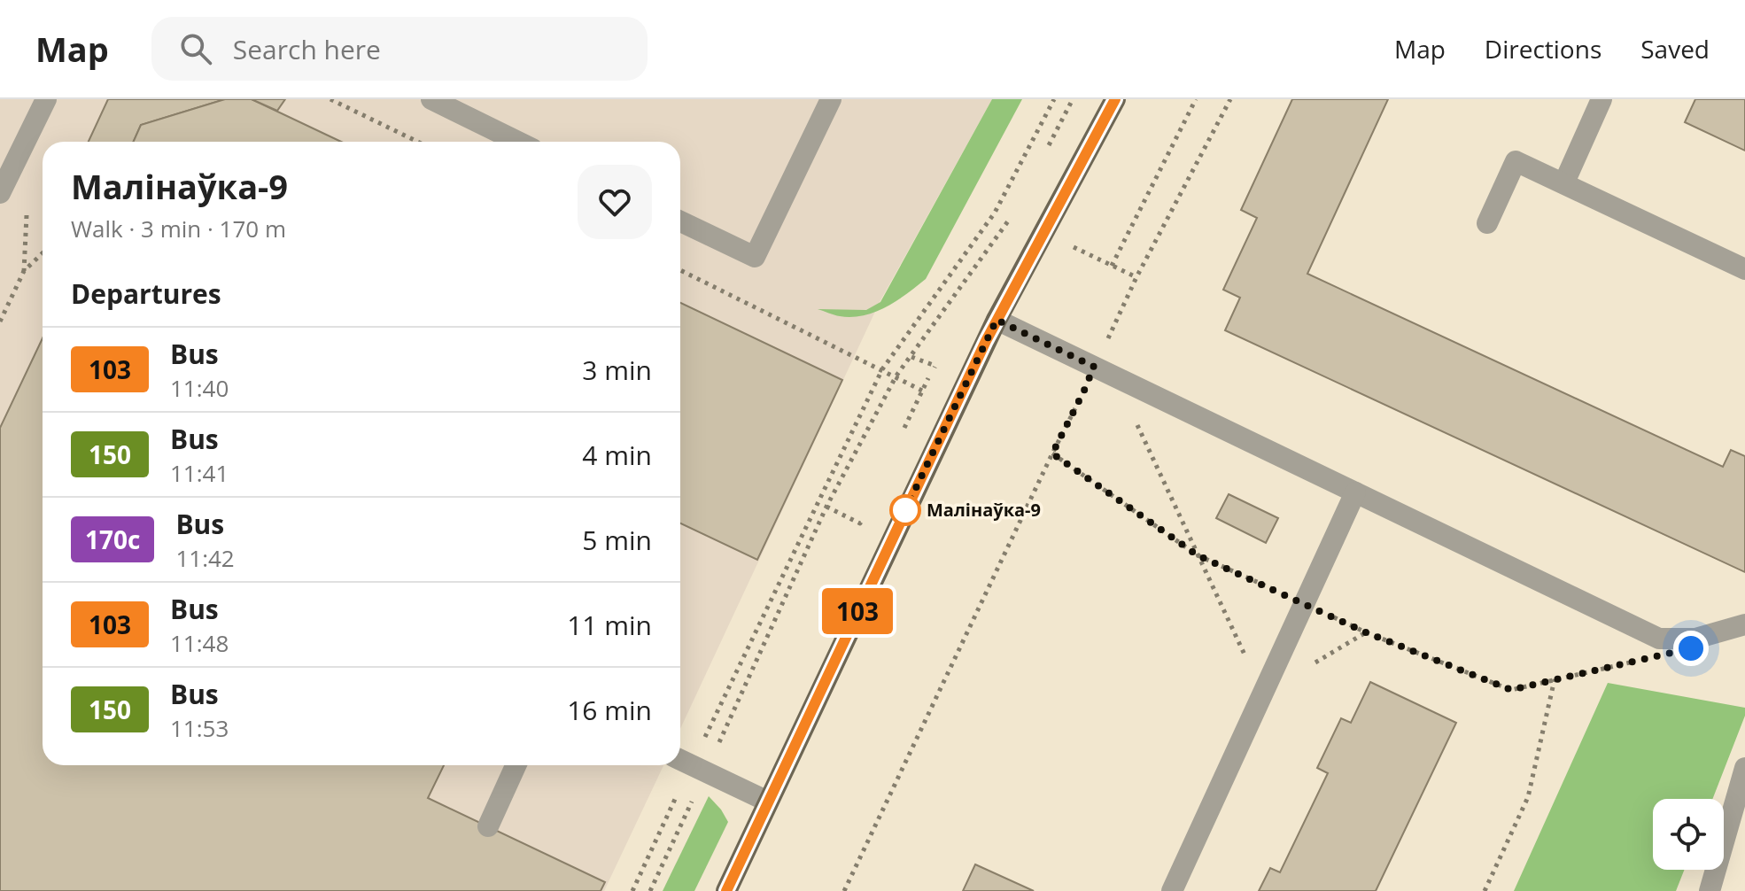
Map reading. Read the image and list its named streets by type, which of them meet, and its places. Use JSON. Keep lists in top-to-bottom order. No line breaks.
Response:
{"places":["Малінаўка-9"],"lines":["bus line 103"],"page":{"header":"Map","search":"Search here","nav":["Map","Directions","Saved"],"on_map":"103","heading":[["Малінаўка-9","Walk · 3 min · 170 m"],"Departures"],"list":[{"mark":"103","name":"Bus","note":"11:40","value":"3 min"},{"mark":"150","name":"Bus","note":"11:41","value":"4 min"},{"mark":"170с","name":"Bus","note":"11:42","value":"5 min"},{"mark":"103","name":"Bus","note":"11:48","value":"11 min"},{"mark":"150","name":"Bus","note":"11:53","value":"16 min"}]}}
